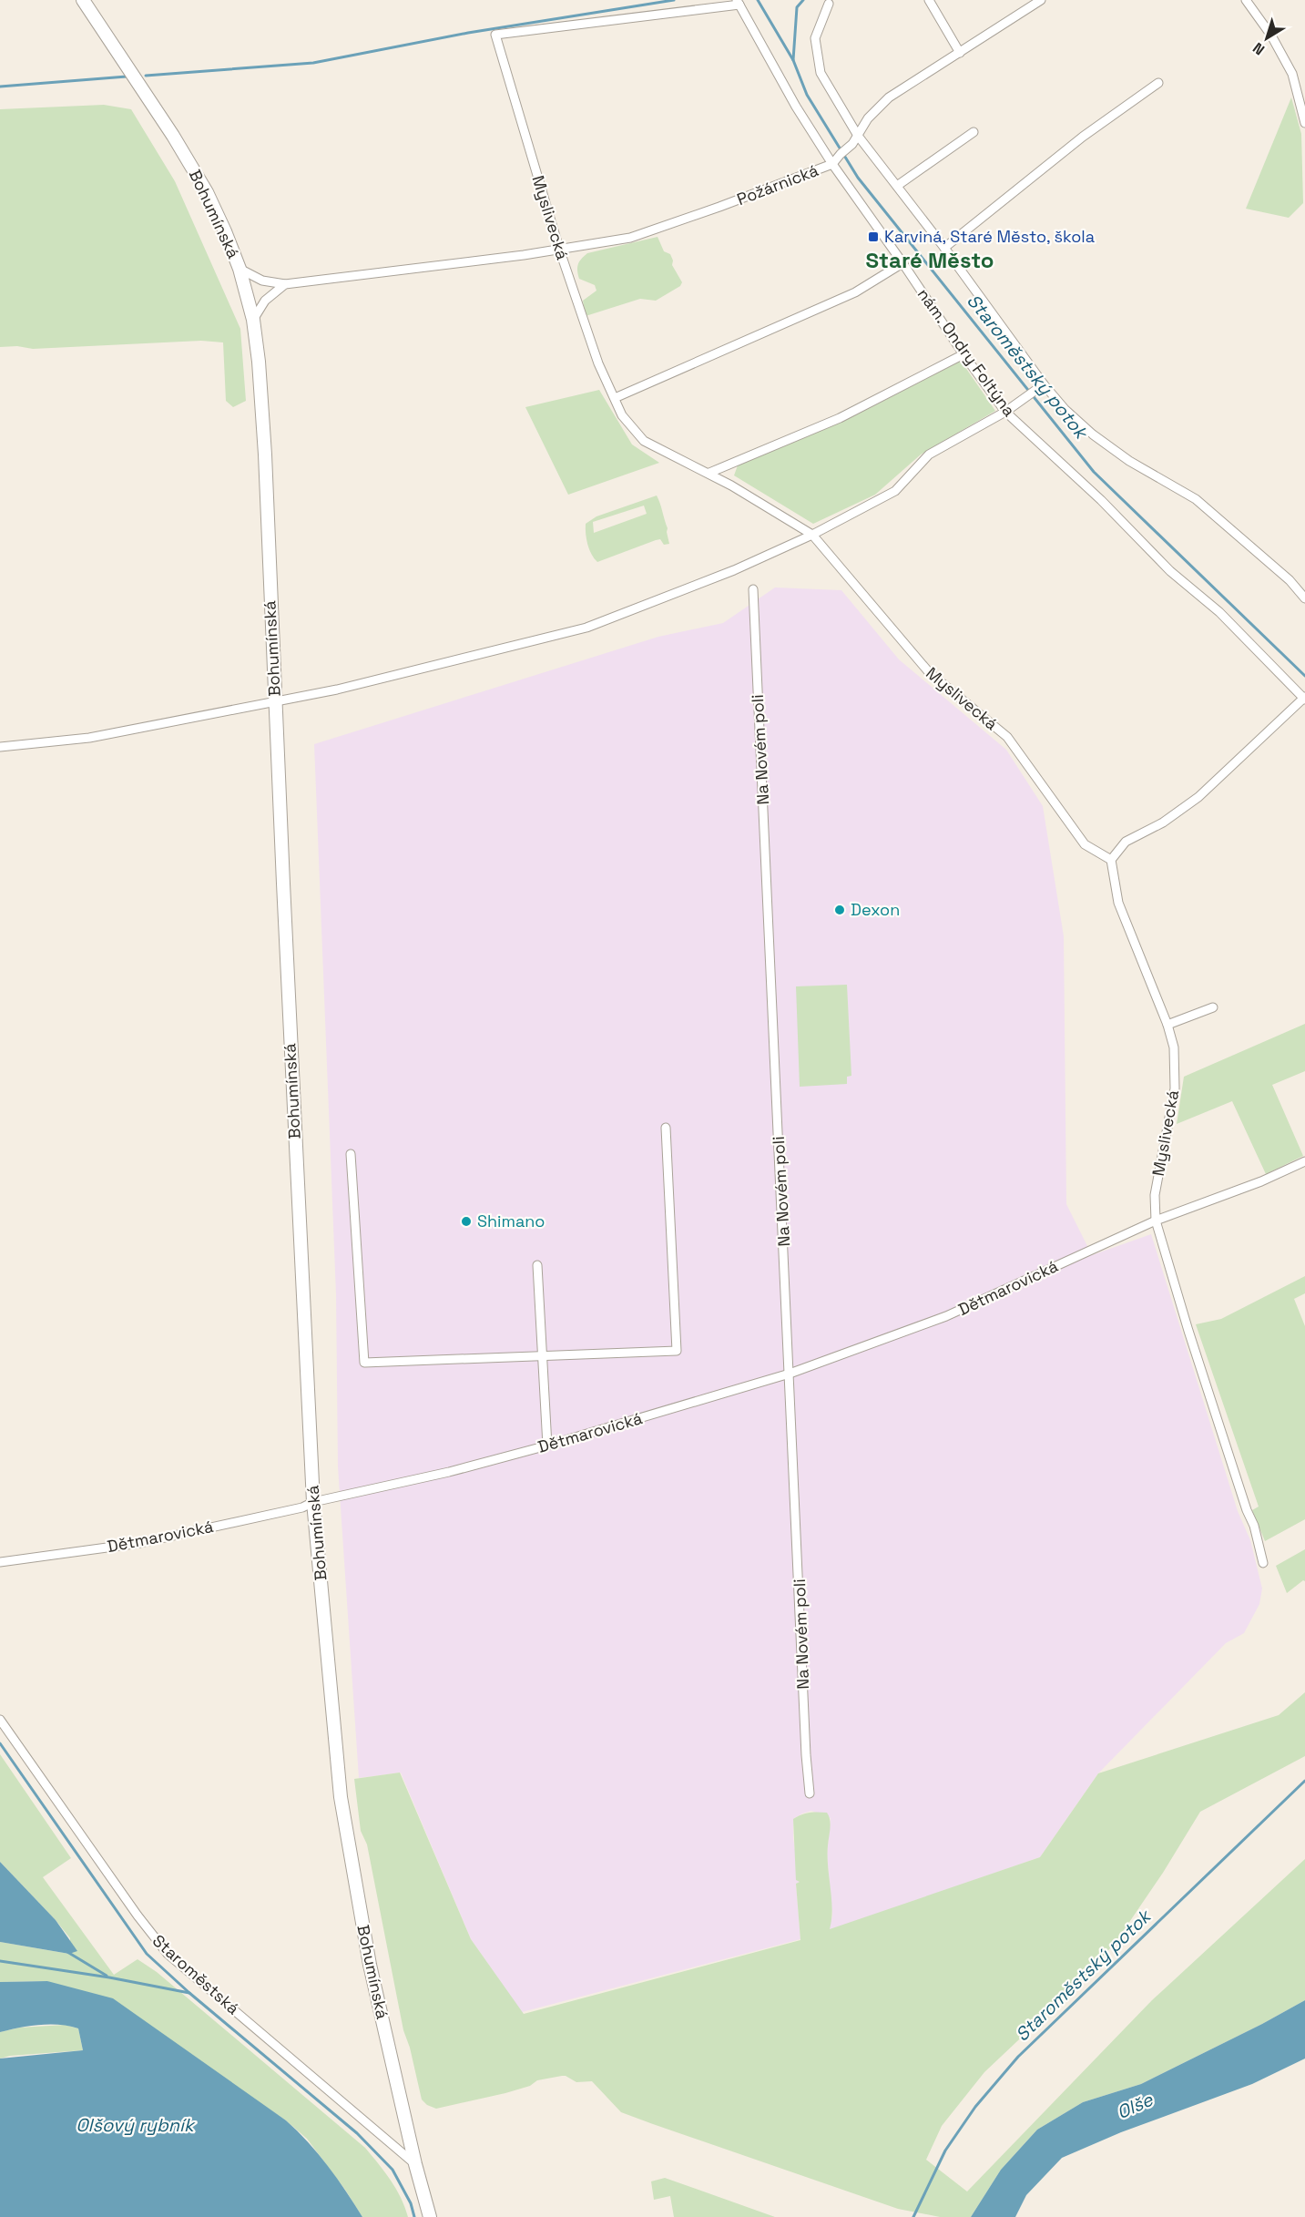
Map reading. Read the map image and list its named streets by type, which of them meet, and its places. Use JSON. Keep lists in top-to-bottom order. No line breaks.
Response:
{"streets":{"main road":["Bohumínská"],"street":["Požárnická","Myslivecká","nám. Ondry Foltýna","Na Novém poli","Dětmarovická","Staroměstská"]},"crossings":[["Požárnická","Myslivecká"],["Požárnická","nám. Ondry Foltýna"],["Bohumínská","Dětmarovická"],["Bohumínská","Staroměstská"],["Myslivecká","nám. Ondry Foltýna"],["Myslivecká","Dětmarovická"],["Na Novém poli","Dětmarovická"]],"districts":["Staré Město"],"water":["Staroměstský potok","Olše","Olšový rybník"],"places":{"transit":["Karviná, Staré Město, škola"],"other":["Dexon","Shimano"]},"north":"bottom left"}
